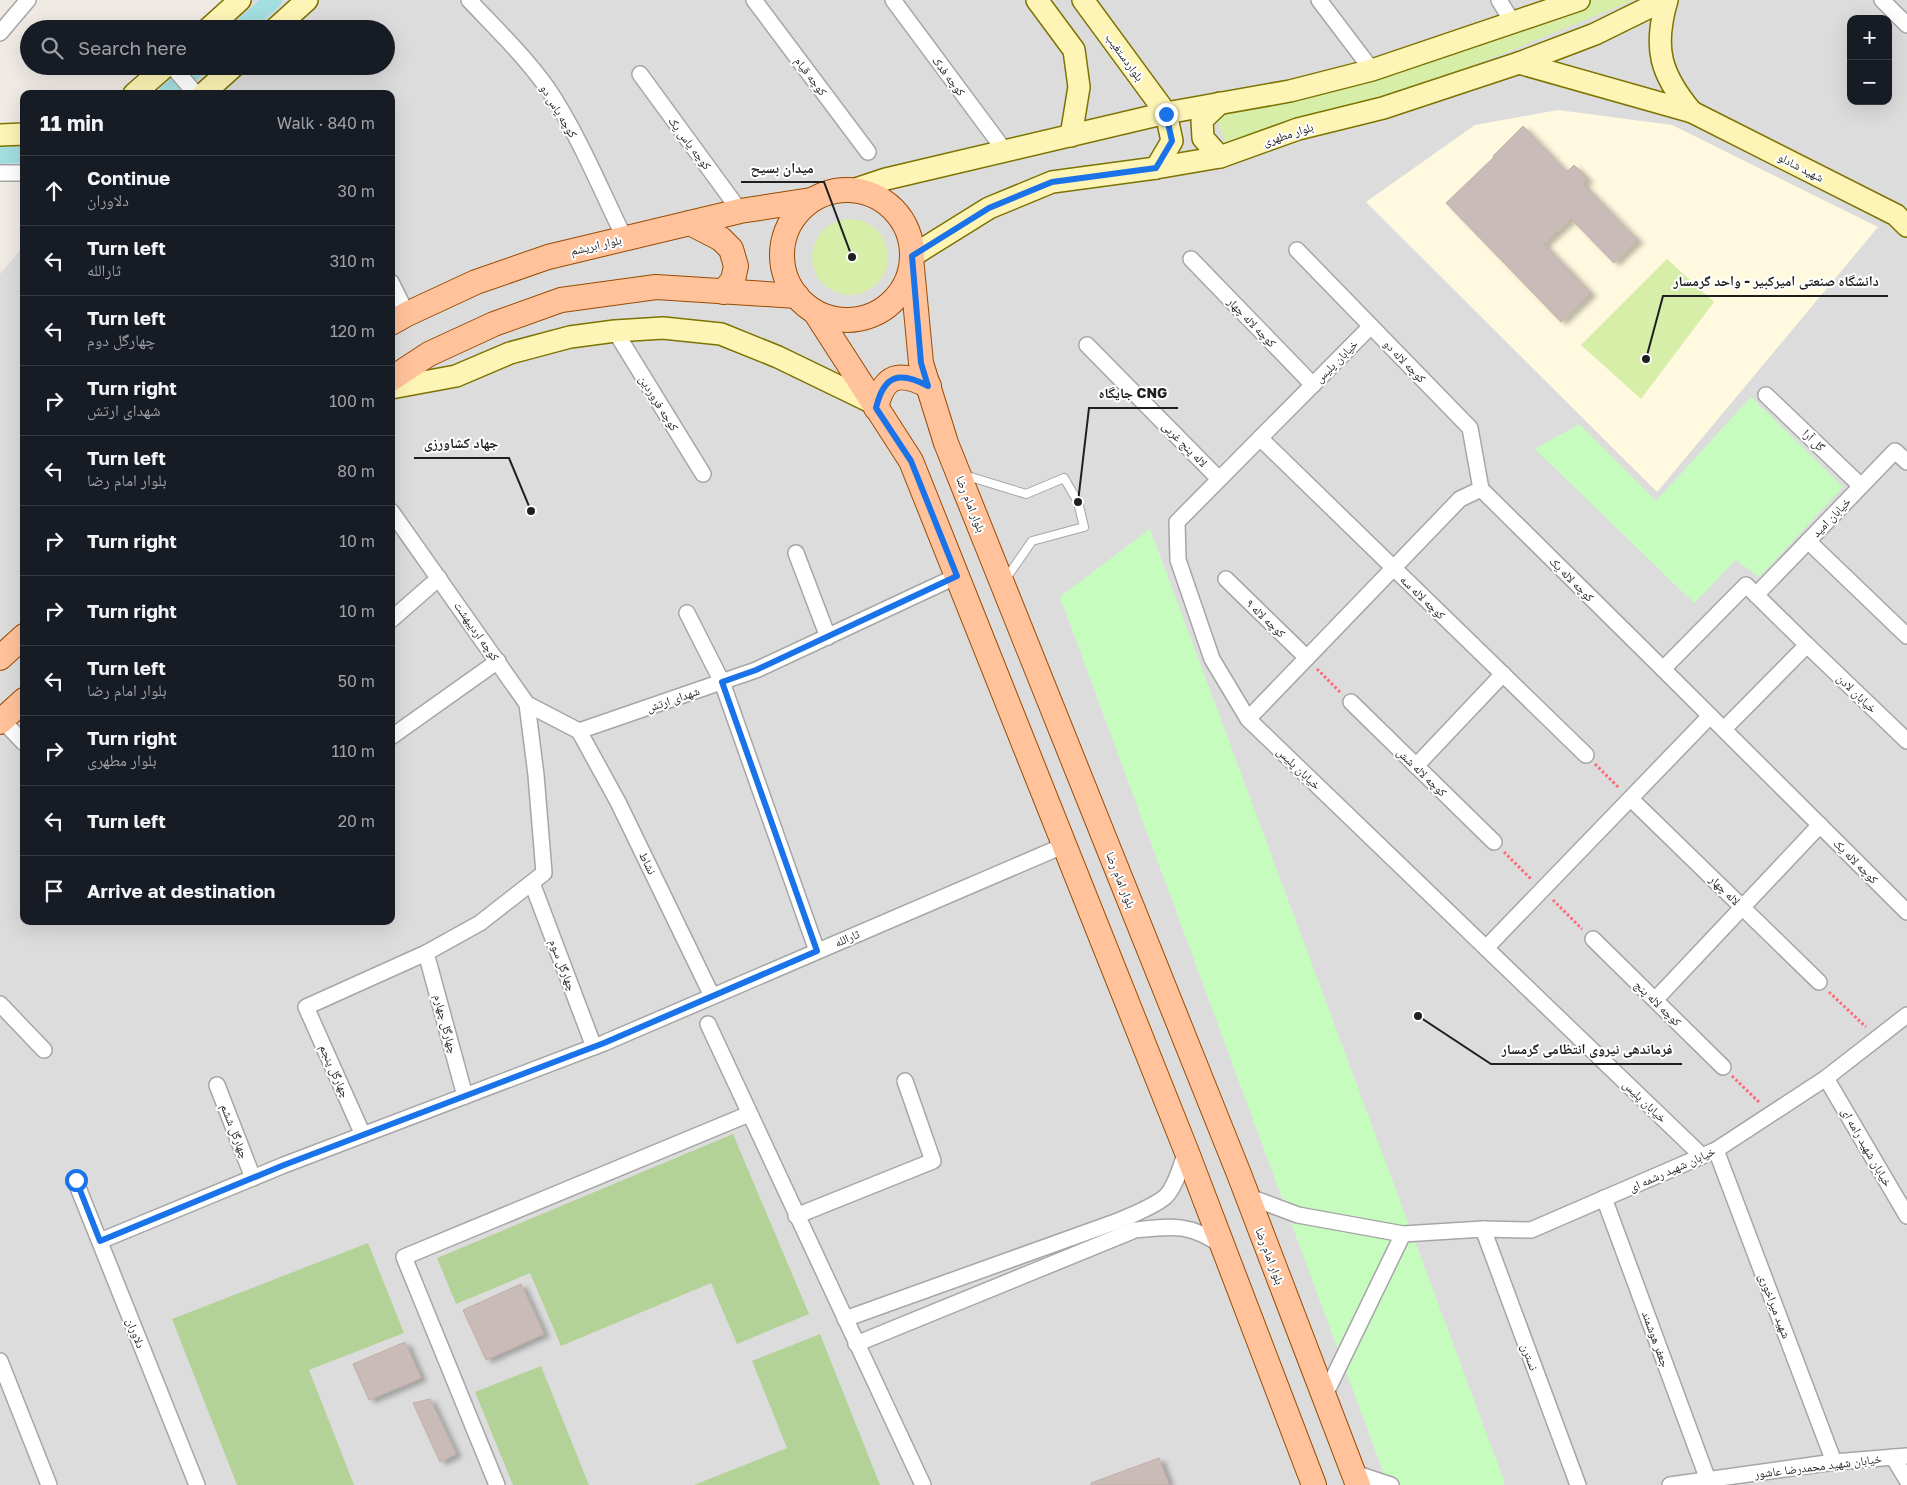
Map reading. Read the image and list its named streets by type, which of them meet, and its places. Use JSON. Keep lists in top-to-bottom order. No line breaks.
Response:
{"streets":{"main road":["بلواردستغیب","بلوار مطهری","شهید شادلو","بلوار ابریشم","بلوار امام رضا"],"street":["کوچه قیام","کوچه فدک","کوچه یاس دو","کوچه یاس یک","کوچه لاله چهار","خیابان پلیس","کوچه لاله دو","کوچه فروردین","گل آرا","لاله پنج غربی","خیابان امید","کوچه لاله یک","کوچه لاله سه","کوچه لاله ۹","کوچه اردیبهشت","خیابان لادن","شهدای ارتش","کوچه لاله شش","نشاط","لاله چهار","ثارالله","چهارگل سوم","کوچه لاله پنج","چهارگل چهارم","چهارگل پنجم","چهارگل ششم","خیابان شهید رامه ای","خیابان شهید رشمه ای","شهید میراخوری","دلاوران","جعفر هوشمند","نسترن","خیابان شهید محمدرضا عاشور"]},"crossings":[["کوچه یاس دو","بلوار ابریشم"],["بلوار مطهری","بلوار ابریشم"],["بلوار مطهری","بلوار امام رضا"],["کوچه یاس یک","بلوار ابریشم"],["بلوار ابریشم","بلوار امام رضا"],["کوچه لاله چهار","خیابان پلیس"],["خیابان پلیس","کوچه لاله دو"],["خیابان پلیس","لاله پنج غربی"],["خیابان پلیس","کوچه لاله سه"],["خیابان پلیس","خیابان شهید رشمه ای"],["کوچه لاله دو","کوچه لاله یک"],["گل آرا","خیابان امید"],["بلوار امام رضا","خیابان شهید رشمه ای"],["خیابان امید","خیابان لادن"],["کوچه اردیبهشت","شهدای ارتش"],["کوچه اردیبهشت","نشاط"],["شهدای ارتش","نشاط"],["نشاط","ثارالله"],["ثارالله","چهارگل سوم"],["ثارالله","چهارگل چهارم"],["ثارالله","چهارگل پنجم"],["ثارالله","چهارگل ششم"],["ثارالله","دلاوران"],["چهارگل چهارم","چهارگل پنجم"],["خیابان شهید رامه ای","خیابان شهید رشمه ای"],["خیابان شهید رشمه ای","شهید میراخوری"],["خیابان شهید رشمه ای","جعفر هوشمند"],["خیابان شهید رشمه ای","نسترن"],["شهید میراخوری","خیابان شهید محمدرضا عاشور"],["جعفر هوشمند","خیابان شهید محمدرضا عاشور"]],"places":["میدان بسیح","دانشگاه صنعتی امیرکبیر - واحد گرمسار","جایگاه CNG","جهاد کشاورزی","فرماندهی نیروی انتظامی گرمسار"],"page":{"map_buttons":["+","−"],"search":"Search here","heading":["11 min","Walk · 840 m"],"list":[["Continue","دلاوران","30 m"],["Turn left","ثارالله","310 m"],["Turn left","چهارگل دوم","120 m"],["Turn right","شهدای ارتش","100 m"],["Turn left","بلوار امام رضا","80 m"],["Turn right","10 m"],["Turn right","10 m"],["Turn left","بلوار امام رضا","50 m"],["Turn right","بلوار مطهری","110 m"],["Turn left","20 m"],"Arrive at destination"]}}
